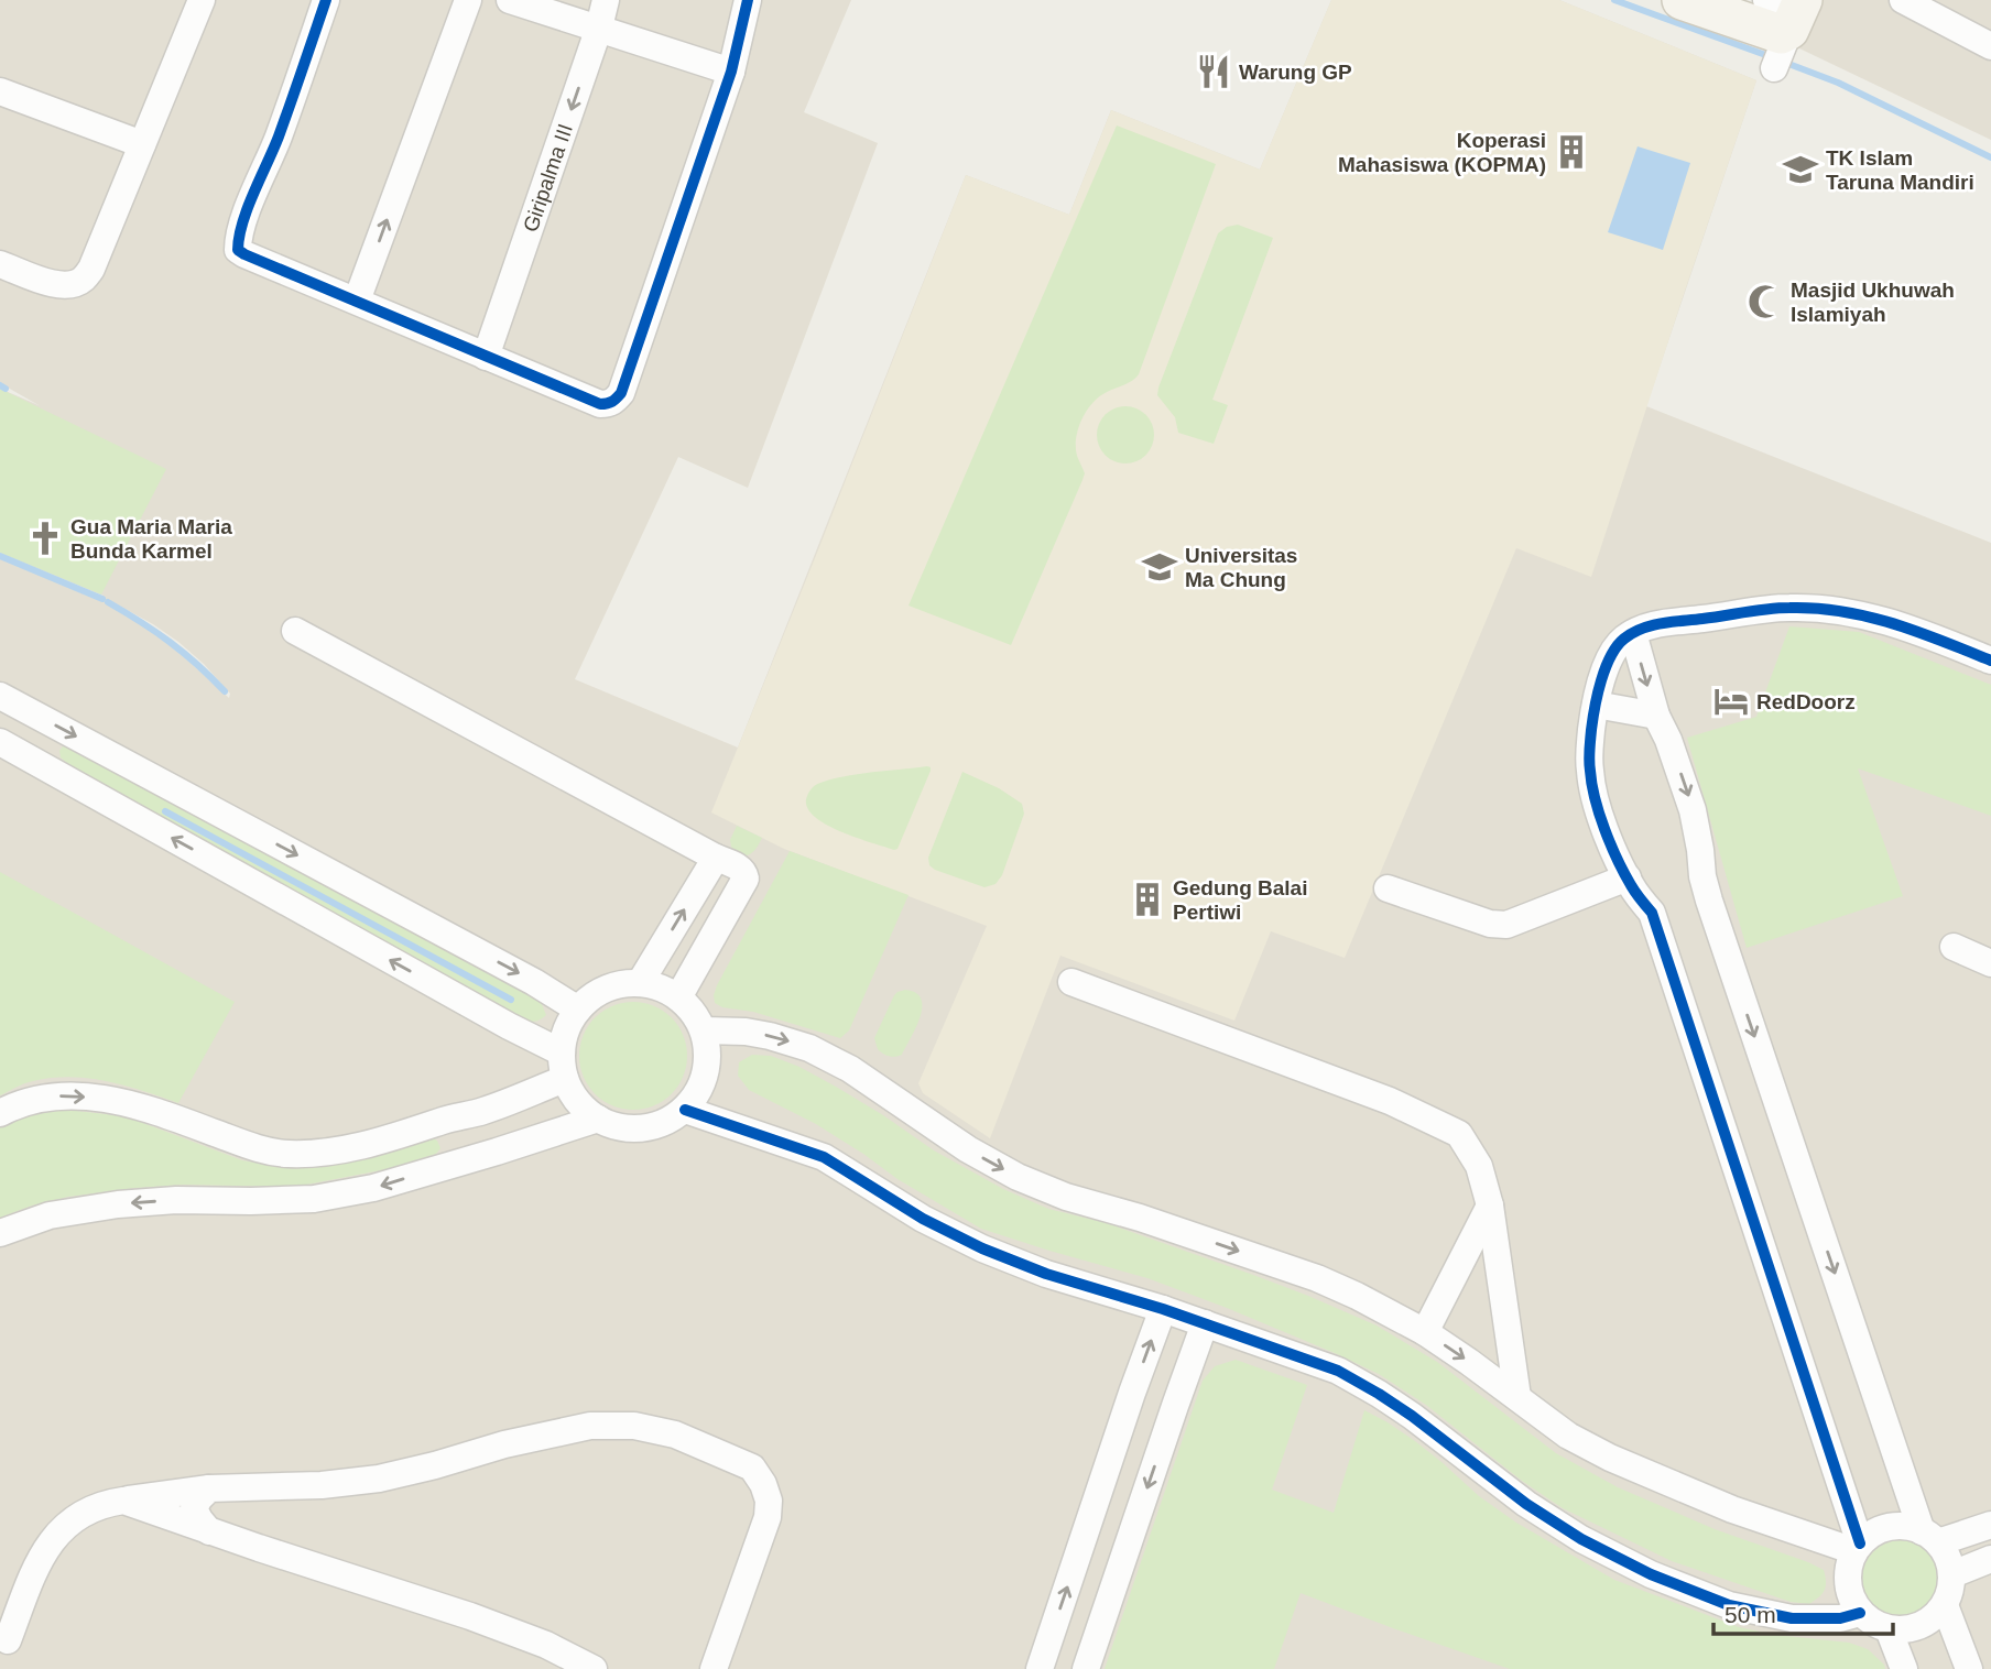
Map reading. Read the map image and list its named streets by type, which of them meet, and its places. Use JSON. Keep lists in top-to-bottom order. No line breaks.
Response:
{"streets":{"street":["Giripalma III"]},"places":{"restaurant":["Warung GP"],"building":["Koperasi Mahasiswa (KOPMA)","Gedung Balai Pertiwi"],"school or university":["TK Islam Taruna Mandiri","Universitas Ma Chung"],"mosque":["Masjid Ukhuwah Islamiyah"],"church":["Gua Maria Maria Bunda Karmel"],"hotel":["RedDoorz"]},"scale_bar":"50 m"}
